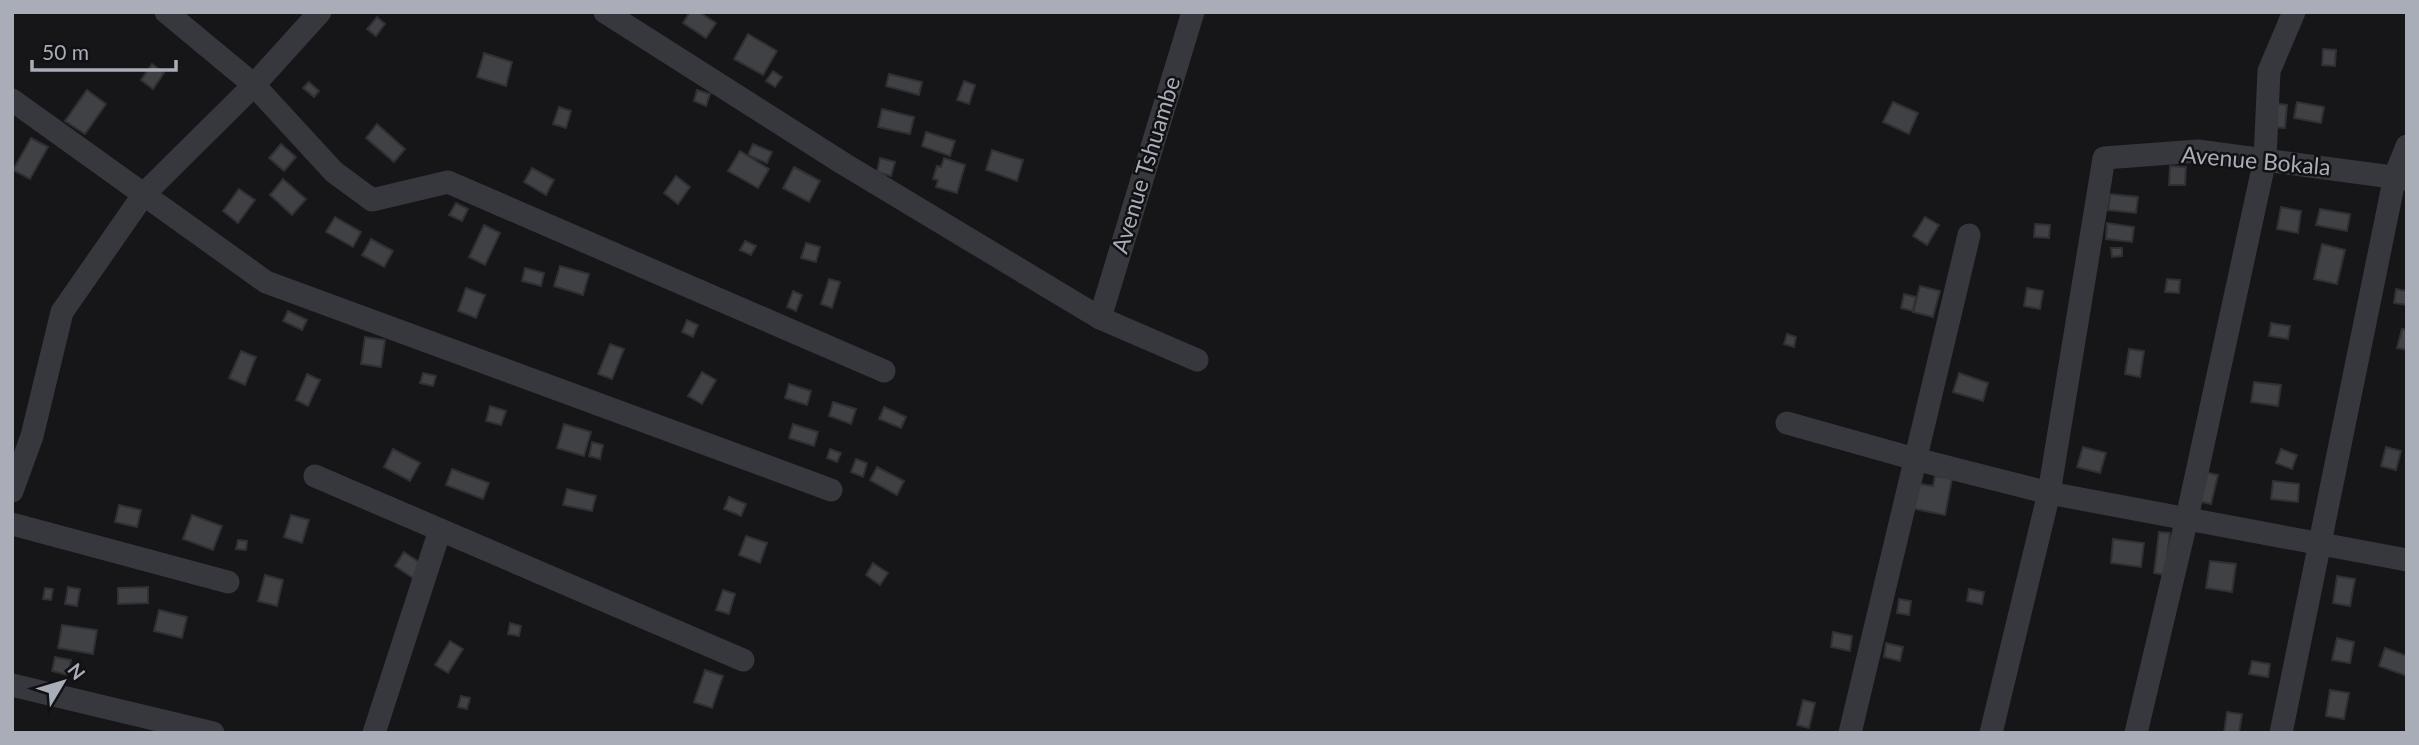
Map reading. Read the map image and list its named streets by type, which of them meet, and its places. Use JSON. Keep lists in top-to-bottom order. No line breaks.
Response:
{"streets":{"street":["Avenue Bokala","Avenue Tshuambe"]},"scale_bar":"50 m","north":"top right"}
